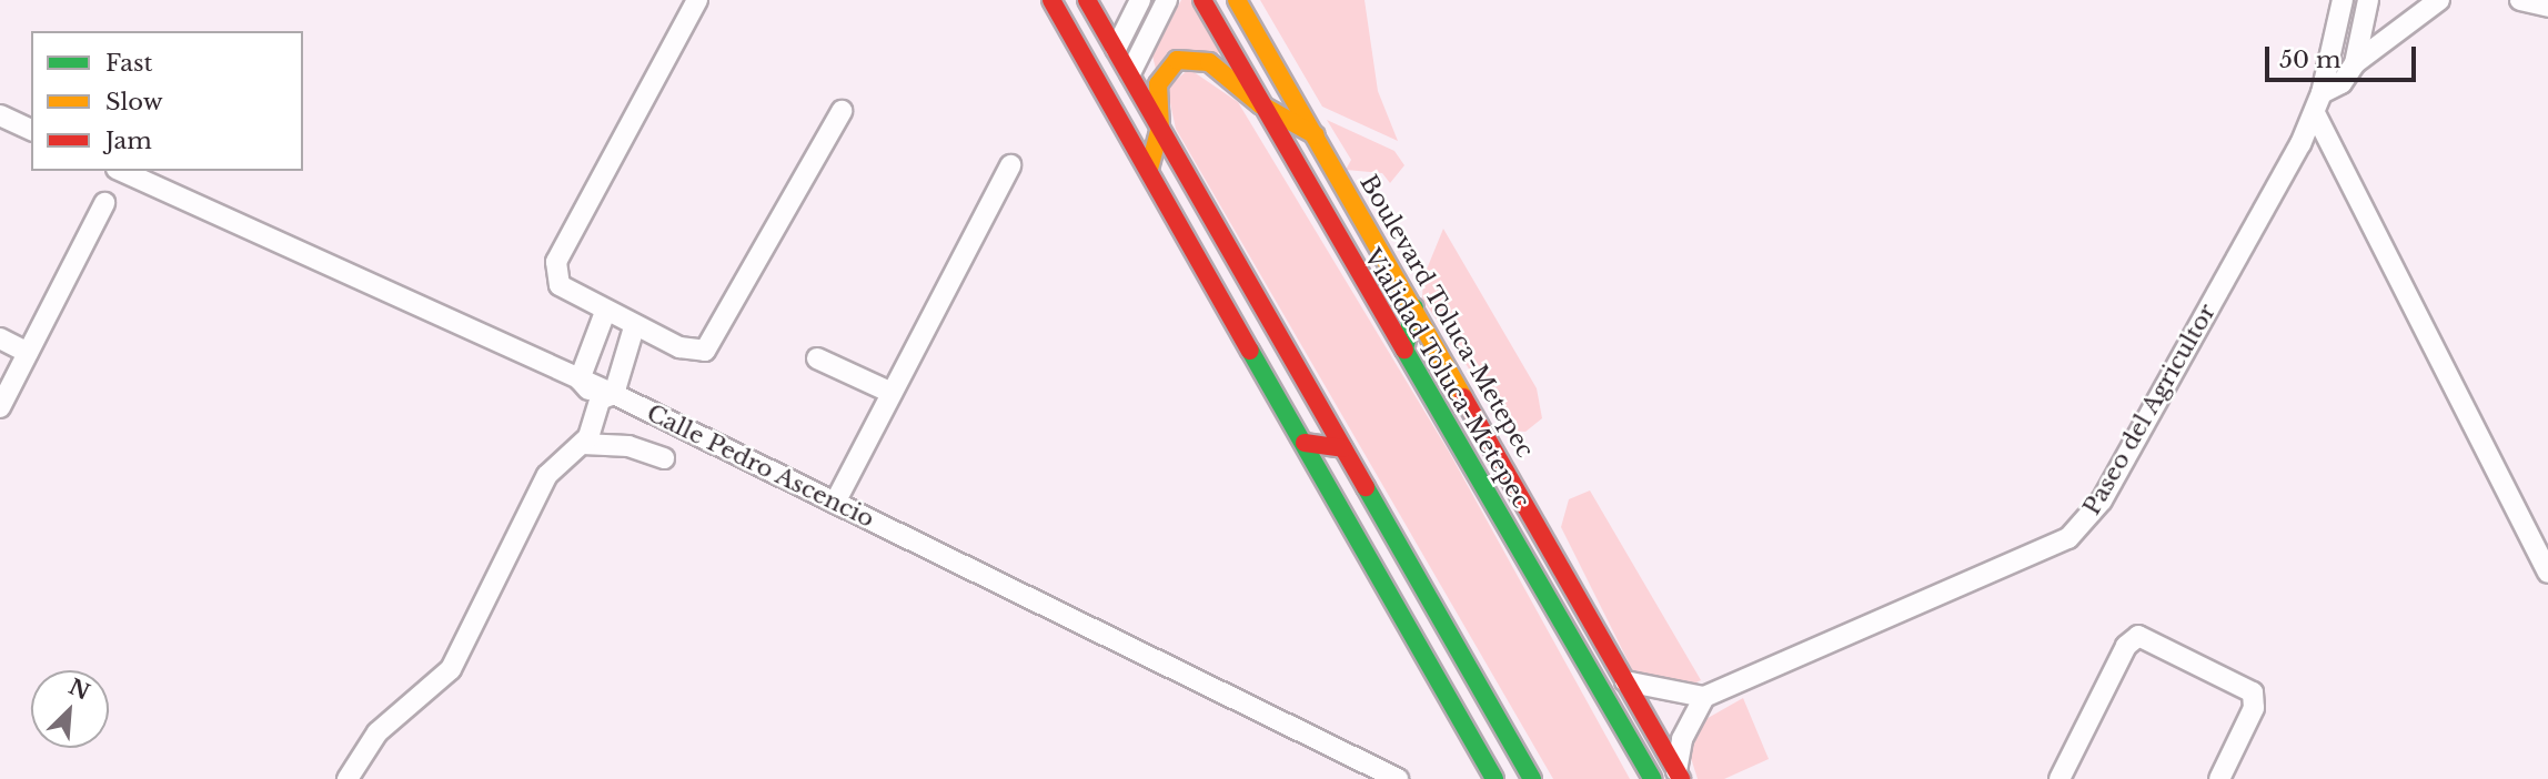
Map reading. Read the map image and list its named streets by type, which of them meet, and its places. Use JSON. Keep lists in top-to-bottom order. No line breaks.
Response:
{"streets":{"main road":["Boulevard Toluca-Metepec","Vialidad Toluca-Metepec"],"street":["Paseo del Agricultor","Calle Pedro Ascencio"]},"legend":["Fast","Slow","Jam"],"scale_bar":"50 m","north":"top right"}
